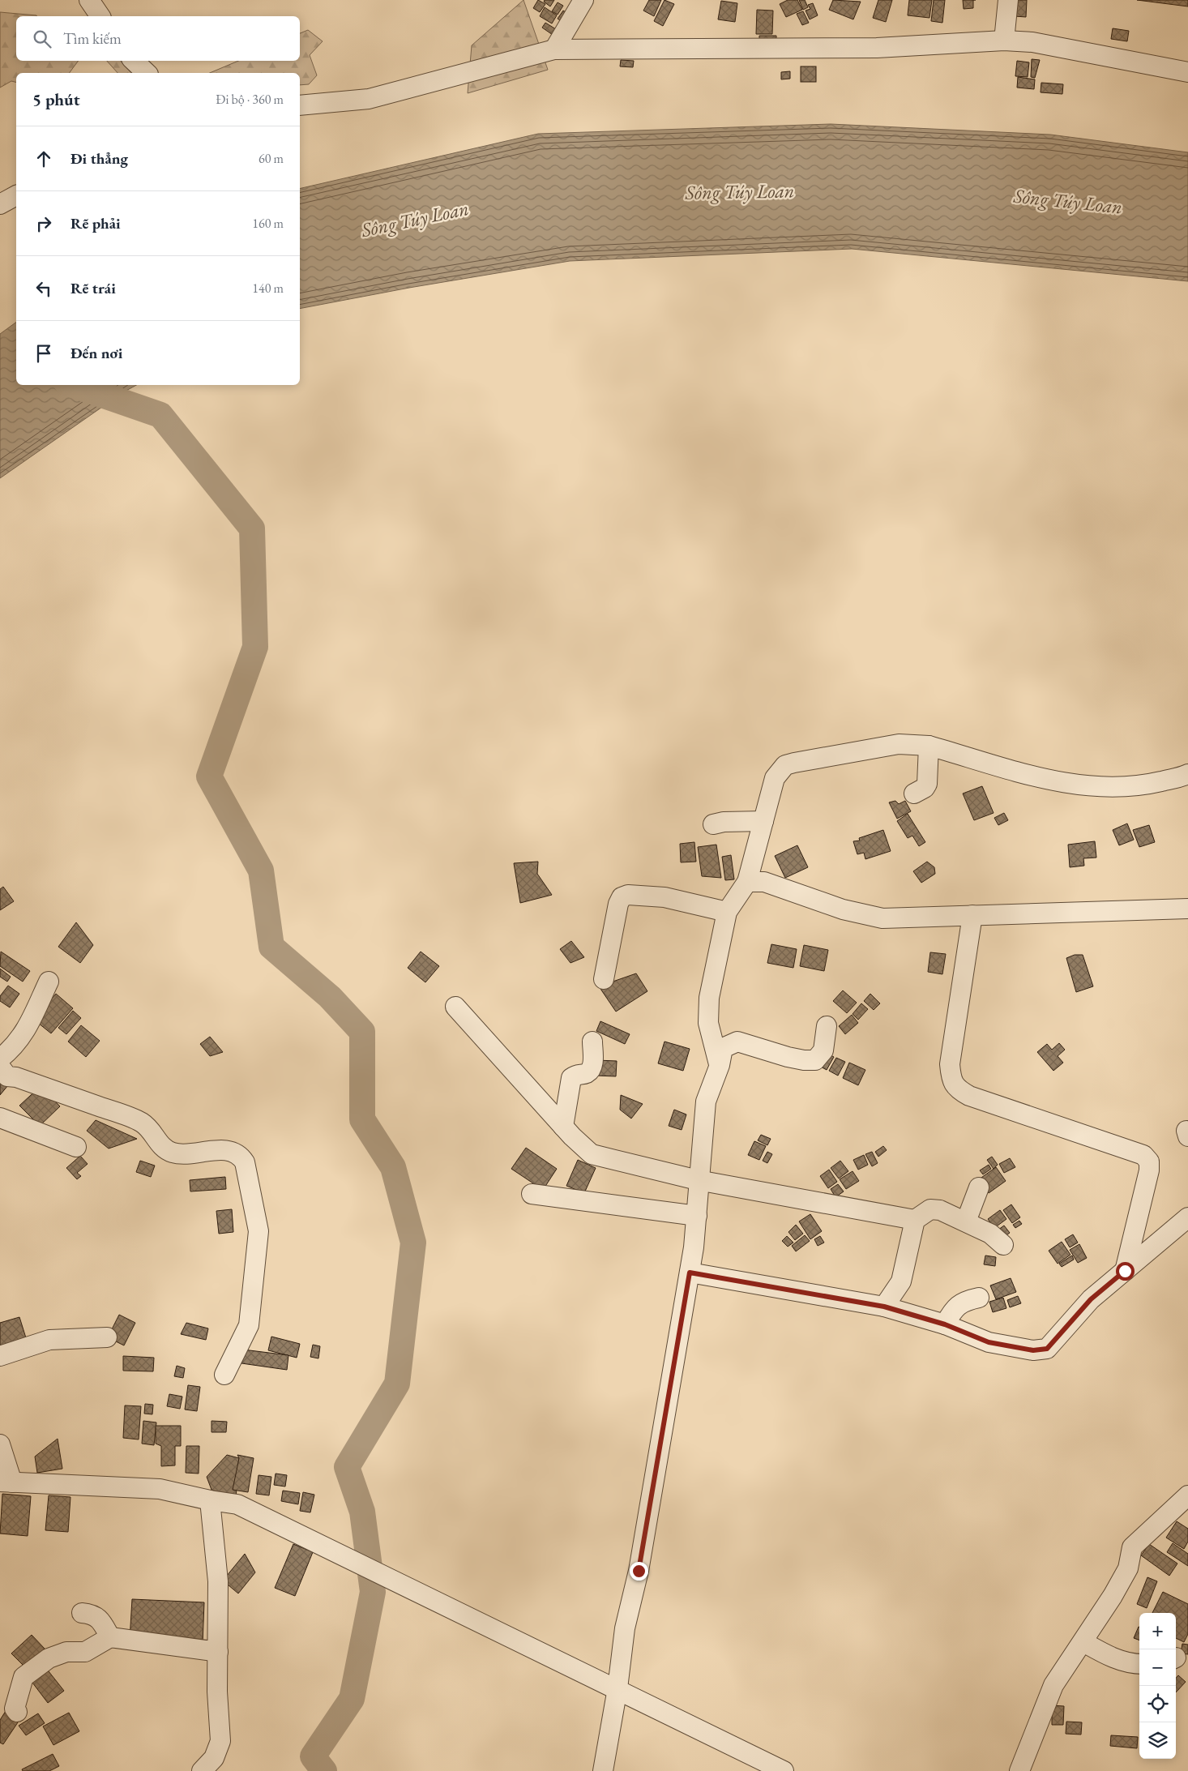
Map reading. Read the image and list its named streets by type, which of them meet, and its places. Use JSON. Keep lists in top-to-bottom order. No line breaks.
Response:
{"water":["Sông Túy Loan"],"page":{"search":"Tìm kiếm","heading":["5 phút","Đi bộ · 360 m"],"list":[["Đi thẳng","60 m"],["Rẽ phải","160 m"],["Rẽ trái","140 m"],"Đến nơi"],"map_buttons":["+","−"]}}
